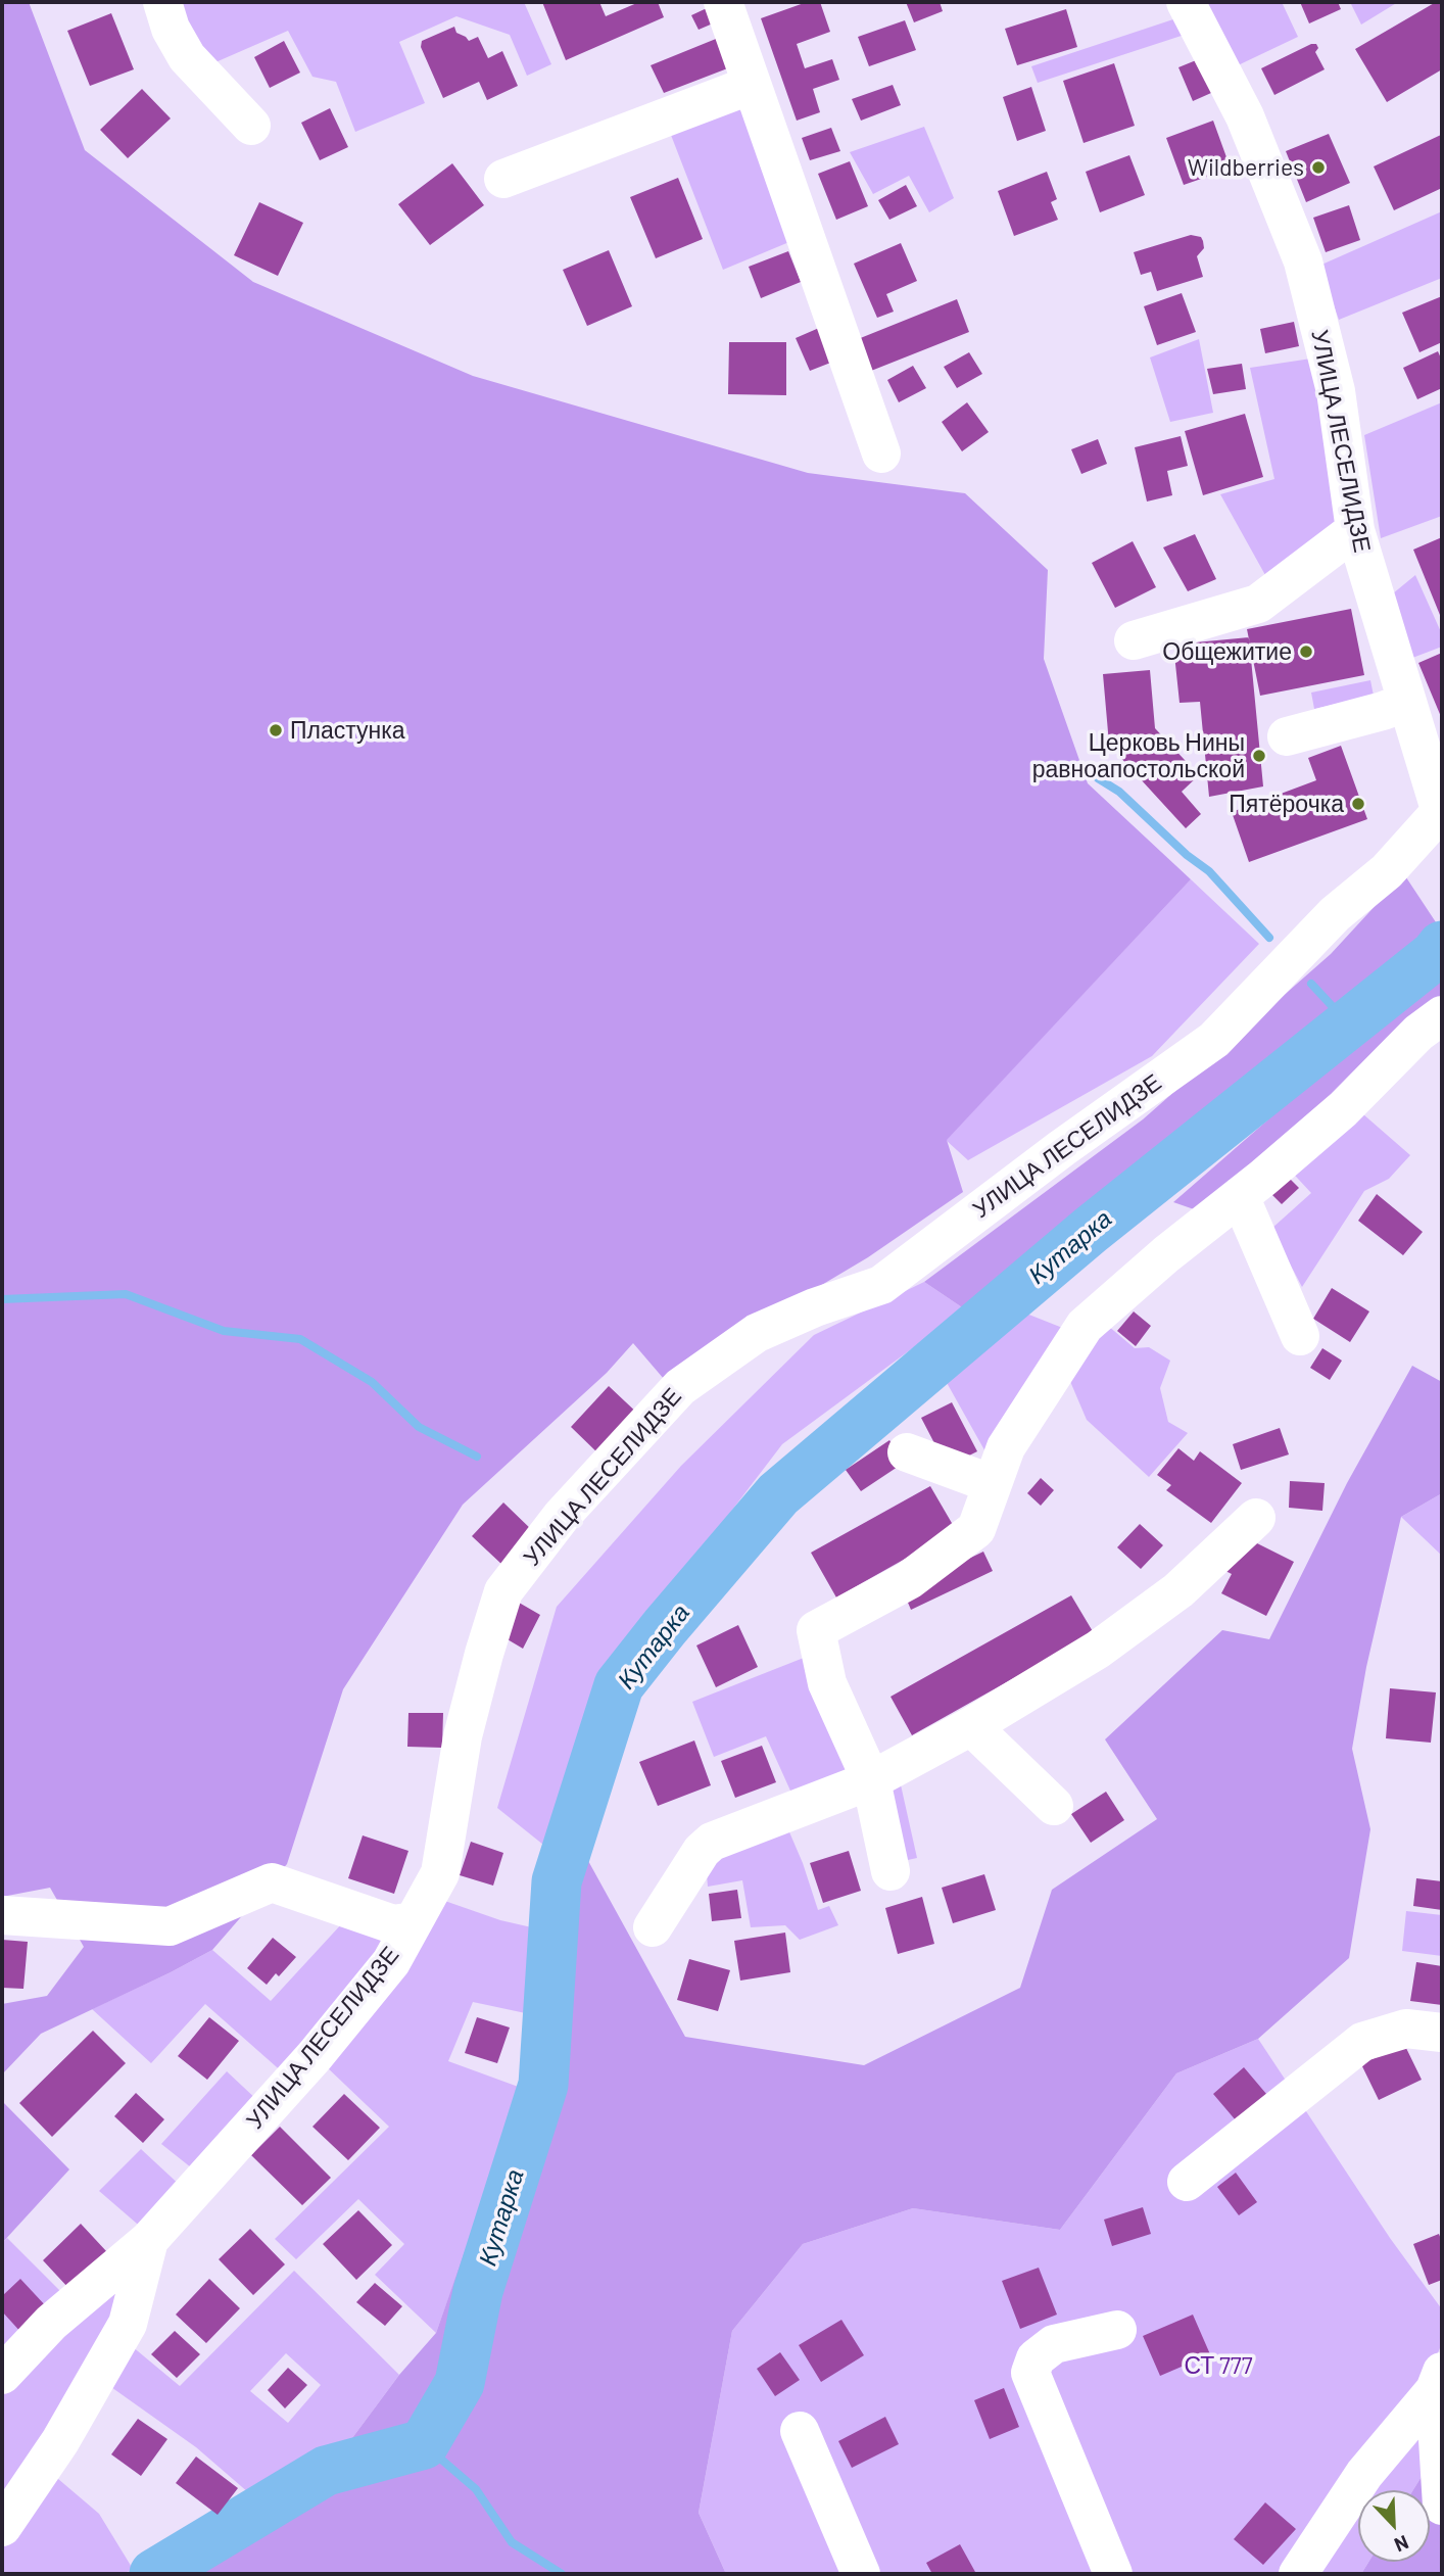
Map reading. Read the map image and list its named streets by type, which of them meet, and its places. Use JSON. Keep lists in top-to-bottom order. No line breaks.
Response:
{"streets":{"street":["УЛИЦА ЛЕСЕЛИДЗЕ"]},"water":["Кутарка"],"parks":["СТ 777"],"places":["Wildberries","Общежитие","Пластунка","Церковь Нины равноапостольской","Пятёрочка"],"north":"bottom right"}
